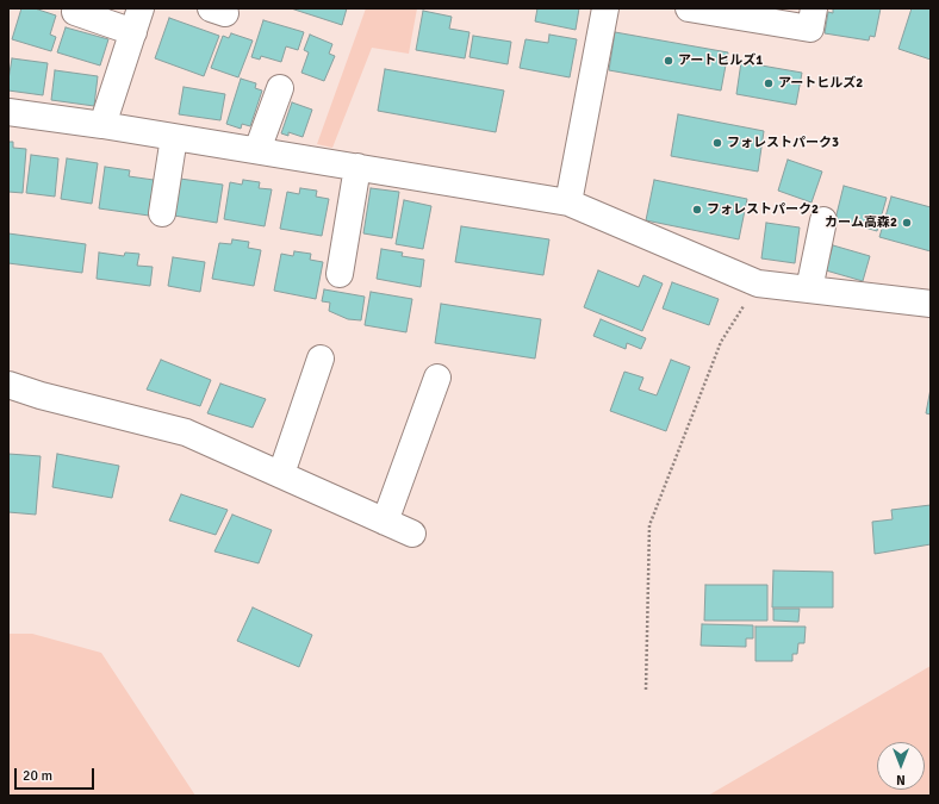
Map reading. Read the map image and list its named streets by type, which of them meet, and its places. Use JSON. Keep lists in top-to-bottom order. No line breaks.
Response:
{"places":["アートヒルズ1","アートヒルズ2","フォレストパーク3","フォレストパーク2","カーム高森2"],"scale_bar":"20 m","north":"bottom"}
